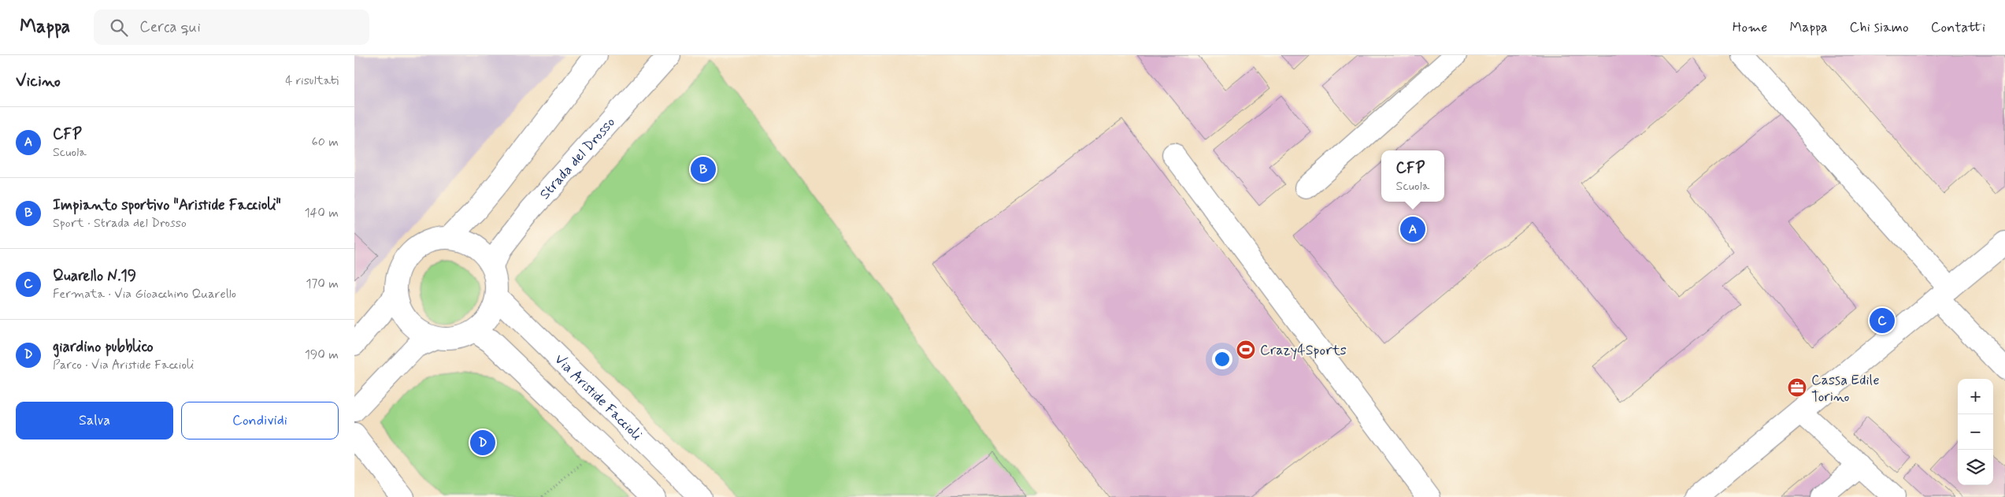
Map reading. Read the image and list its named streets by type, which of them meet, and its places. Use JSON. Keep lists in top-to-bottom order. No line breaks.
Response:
{"streets":{"street":["Strada del Drosso","Via Aristide Faccioli"]},"crossings":[["Strada del Drosso","Via Aristide Faccioli"]],"places":{"sports":["Crazy4Sports"],"office":["Cassa Edile Torino"]},"page":{"header":"Mappa","search":"Cerca qui","nav":["Home","Mappa","Chi siamo","Contatti"],"heading":["Vicino","4 risultati"],"list":[{"mark":"A","name":"CFP","note":"Scuola","value":"60 m"},{"mark":"B","name":"Impianto sportivo \"Aristide Faccioli\"","note":"Sport · Strada del Drosso","value":"140 m"},{"mark":"C","name":"Quarello N.19","note":"Fermata · Via Gioacchino Quarello","value":"170 m"},{"mark":"D","name":"giardino pubblico","note":"Parco · Via Aristide Faccioli","value":"190 m"}],"popup":["CFP","Scuola"],"pins":["B","A","C","D"],"map_buttons":["+","−"],"buttons":["Salva","Condividi"]}}
